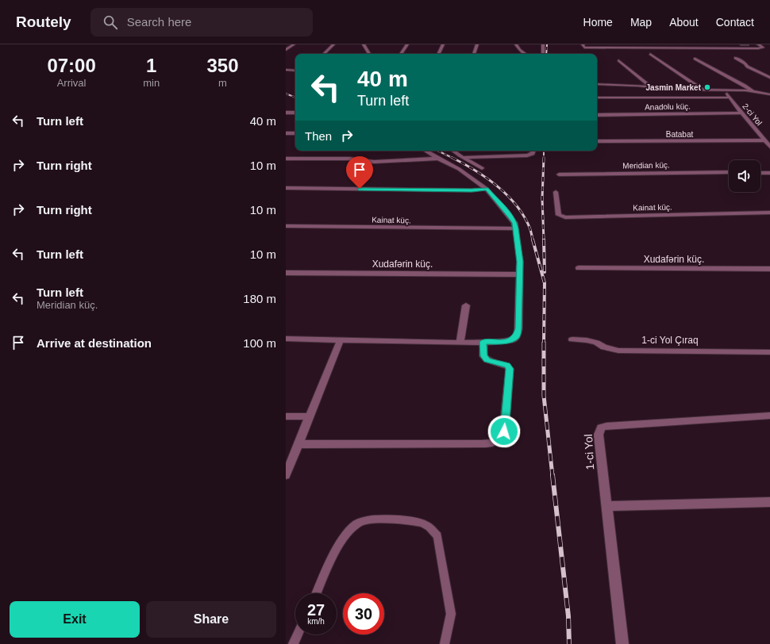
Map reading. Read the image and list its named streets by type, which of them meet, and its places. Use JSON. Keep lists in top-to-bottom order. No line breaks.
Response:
{"streets":{"street":["Anadolu küç.","2-ci Yol","Batabat","Meridian küç.","Kainat küç.","Xudafərin küç.","1-ci Yol Çıraq","1-ci Yol"]},"crossings":[["Anadolu küç.","2-ci Yol"],["2-ci Yol","Batabat"]],"places":["Jasmin Market"],"page":{"header":"Routely","search":"Search here","nav":["Home","Map","About","Contact"],"eta":["07:00","Arrival","1","min","350","m"],"turn":["40 m","Turn left"],"list":[{"name":"Turn left","value":"40 m"},{"name":"Turn right","value":"10 m"},{"name":"Turn right","value":"10 m"},{"name":"Turn left","value":"10 m"},{"name":"Turn left","note":"Meridian küç.","value":"180 m"},{"name":"Arrive at destination","value":"100 m"}],"then":"Then","speed":"27 km/h","limit":"30","buttons":["Exit","Share"]}}
